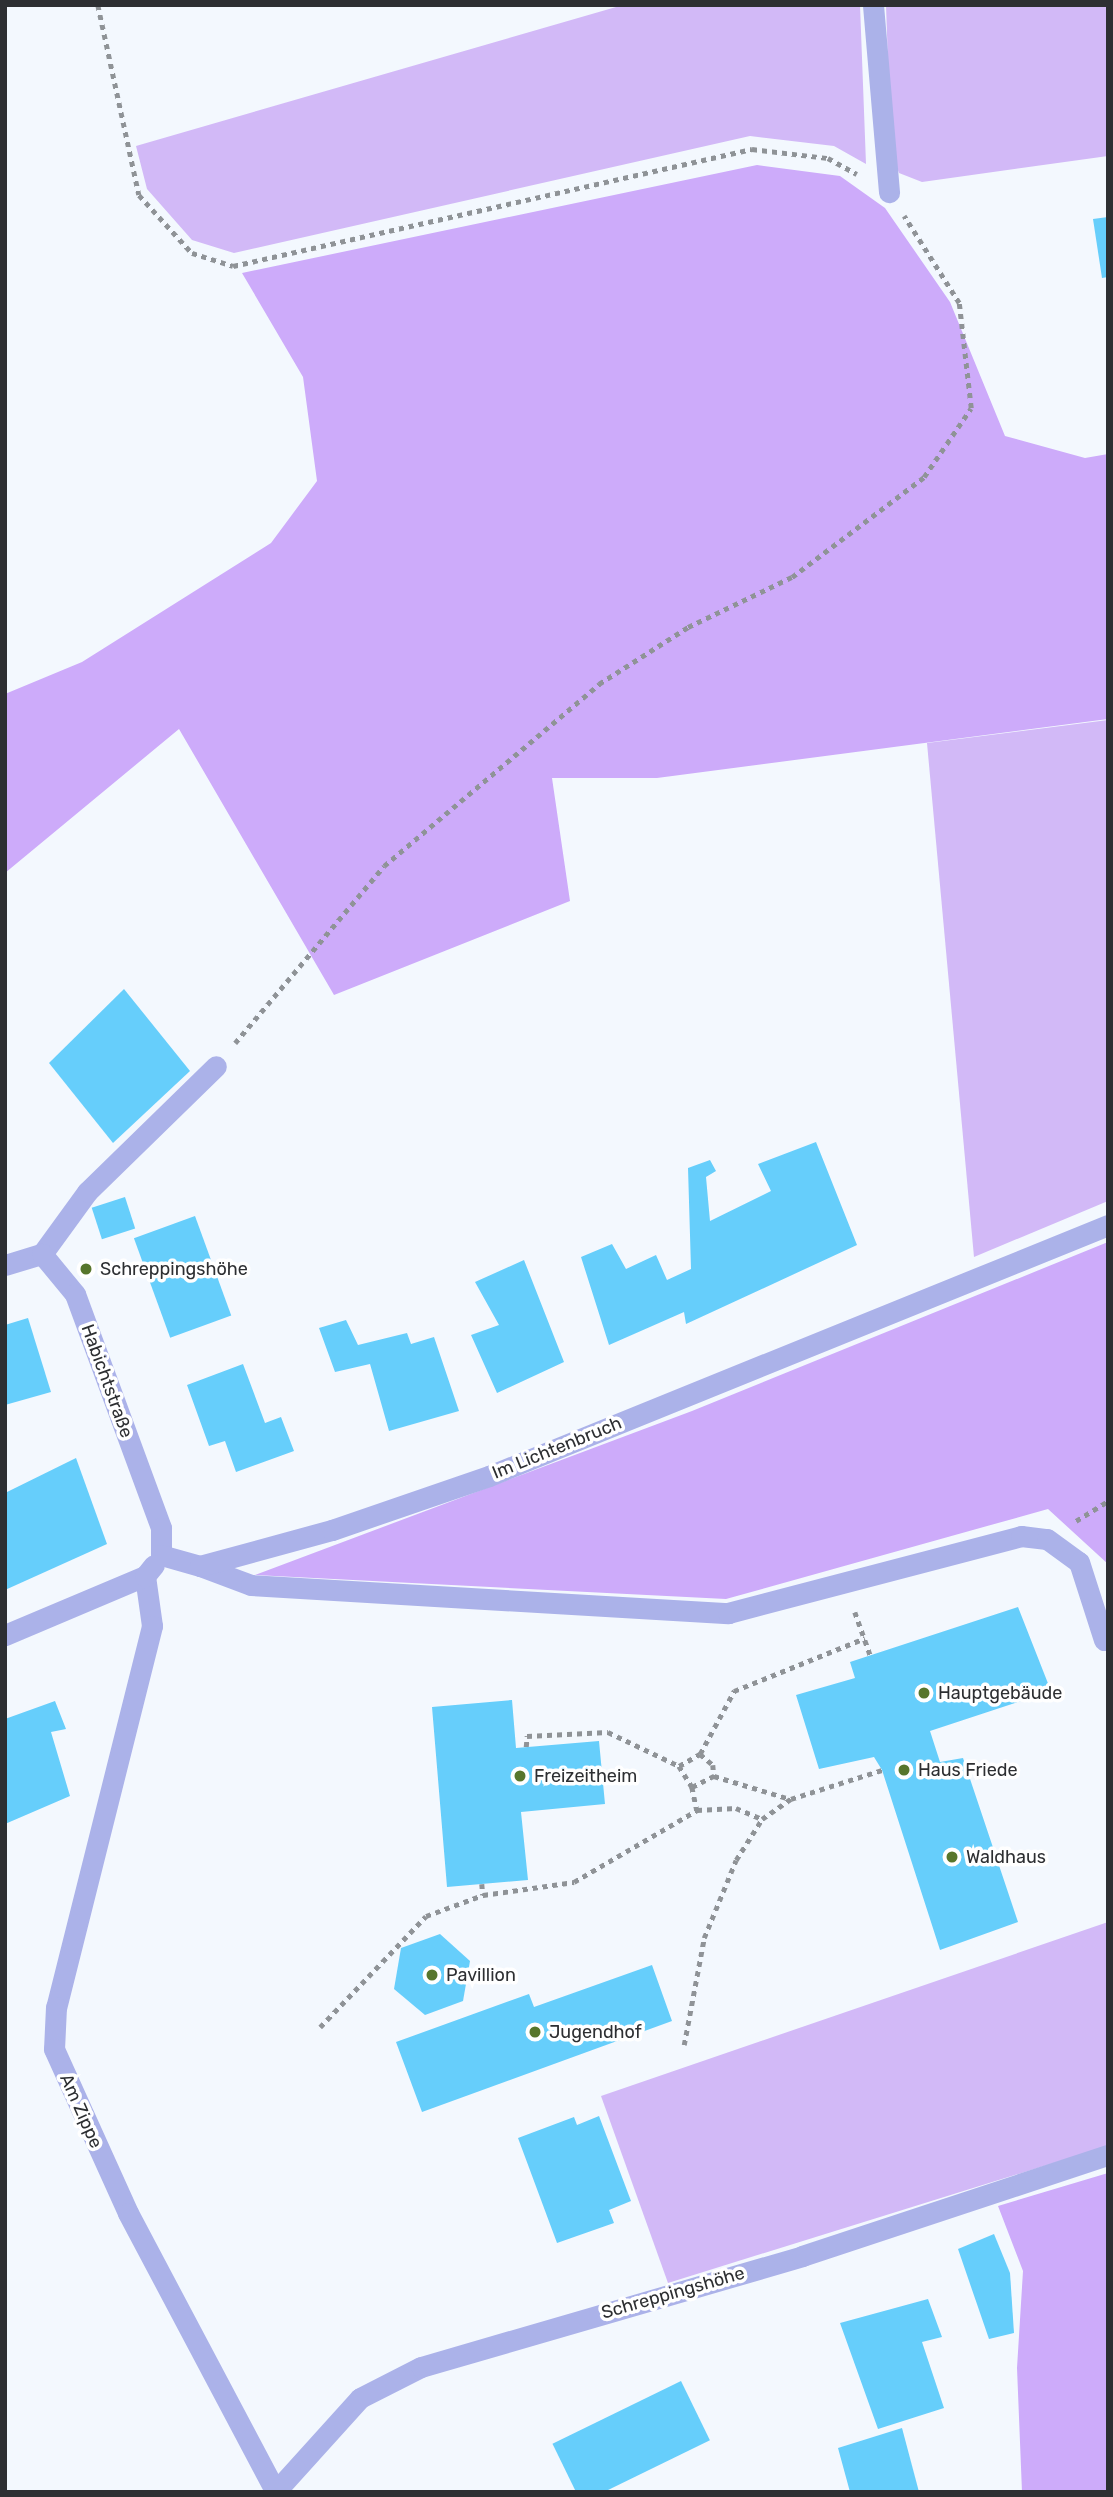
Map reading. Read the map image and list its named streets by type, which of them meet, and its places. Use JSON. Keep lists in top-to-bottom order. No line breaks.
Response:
{"streets":{"street":["Habichtstraße","Im Lichtenbruch","Am Zippe","Schreppingshöhe"]},"crossings":[["Am Zippe","Schreppingshöhe"]],"places":["Schreppingshöhe","Hauptgebäude","Haus Friede","Freizeitheim","Waldhaus","Pavillion","Jugendhof"]}
